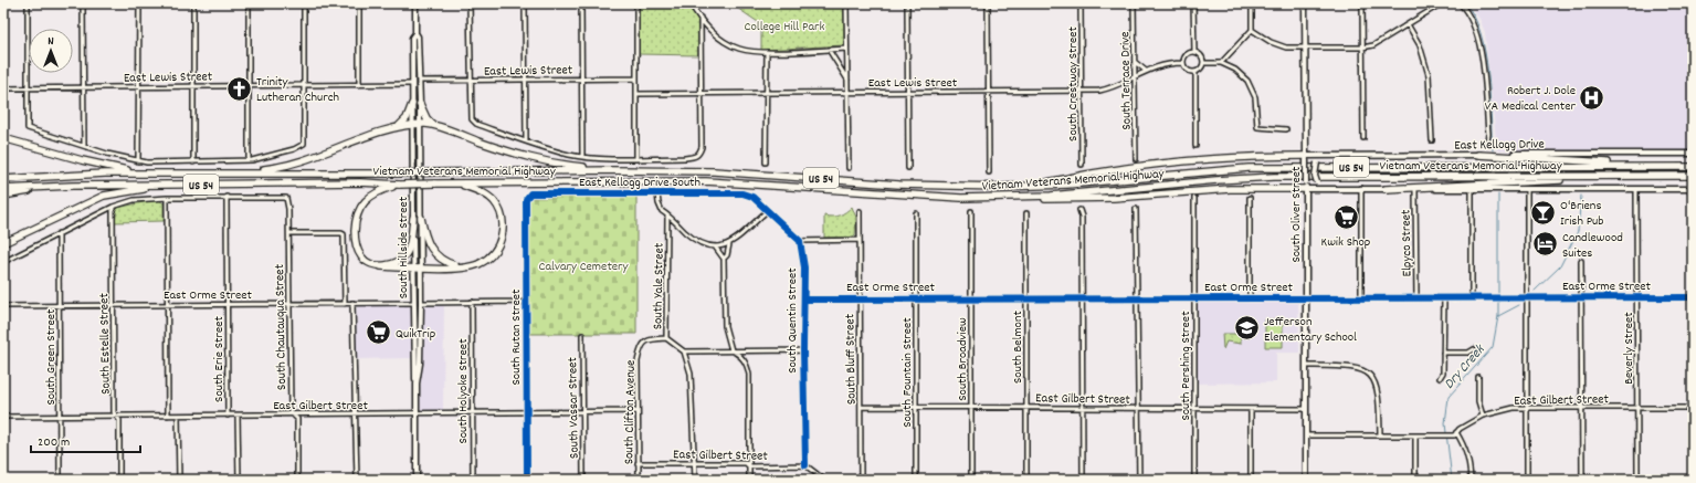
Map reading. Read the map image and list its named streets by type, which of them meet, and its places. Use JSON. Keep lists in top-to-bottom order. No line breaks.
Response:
{"streets":{"highway":["Vietnam Veterans Memorial Highway","US 54"],"main road":["East Kellogg Drive","South Oliver Street","South Hillside Street"],"street":["East Lewis Street","South Terrace Drive","South Crestway Street","East Kellogg Drive South","Elpyco Street","East Orme Street","South Yale Street","South Quentin Street","South Chautauqua Street","South Rutan Street","South Estelle Street","South Belmont","Beverly Street","South Green Street","South Erie Street","South Bluff Street","South Broadview","South Pershing Street","South Fountain Street","South Holyoke Street","East Gilbert Street","South Vassar Street","South Clifton Avenue"]},"crossings":[["East Lewis Street","South Terrace Drive"],["East Lewis Street","South Crestway Street"],["East Lewis Street","South Hillside Street"],["East Kellogg Drive","South Oliver Street"],["East Kellogg Drive South","South Rutan Street"],["South Oliver Street","East Orme Street"],["South Oliver Street","East Gilbert Street"],["Elpyco Street","East Orme Street"],["South Hillside Street","East Orme Street"],["South Hillside Street","East Gilbert Street"],["East Orme Street","South Quentin Street"],["East Orme Street","South Chautauqua Street"],["East Orme Street","South Estelle Street"],["East Orme Street","South Belmont"],["East Orme Street","Beverly Street"],["East Orme Street","South Green Street"],["East Orme Street","South Erie Street"],["East Orme Street","South Bluff Street"],["East Orme Street","South Broadview"],["East Orme Street","South Pershing Street"],["East Orme Street","South Fountain Street"],["South Yale Street","South Clifton Avenue"],["South Quentin Street","East Gilbert Street"],["South Chautauqua Street","South Erie Street"],["South Chautauqua Street","East Gilbert Street"],["South Rutan Street","East Gilbert Street"],["South Estelle Street","East Gilbert Street"],["South Belmont","East Gilbert Street"],["Beverly Street","East Gilbert Street"],["South Green Street","East Gilbert Street"],["South Erie Street","East Gilbert Street"],["South Bluff Street","East Gilbert Street"],["South Broadview","East Gilbert Street"],["South Pershing Street","East Gilbert Street"],["South Fountain Street","East Gilbert Street"],["South Holyoke Street","East Gilbert Street"],["East Gilbert Street","South Vassar Street"],["East Gilbert Street","South Clifton Avenue"]],"water":["Dry Creek"],"parks":["College Hill Park","Calvary Cemetery"],"places":{"church":["Trinity Lutheran Church"],"hospital":["Robert J. Dole VA Medical Center"],"bar":["O'Briens Irish Pub"],"supermarket":["Kwik Shop","QuikTrip"],"hotel":["Candlewood Suites"],"school or university":["Jefferson Elementary School"]},"scale_bar":"200 m","north":"top"}
